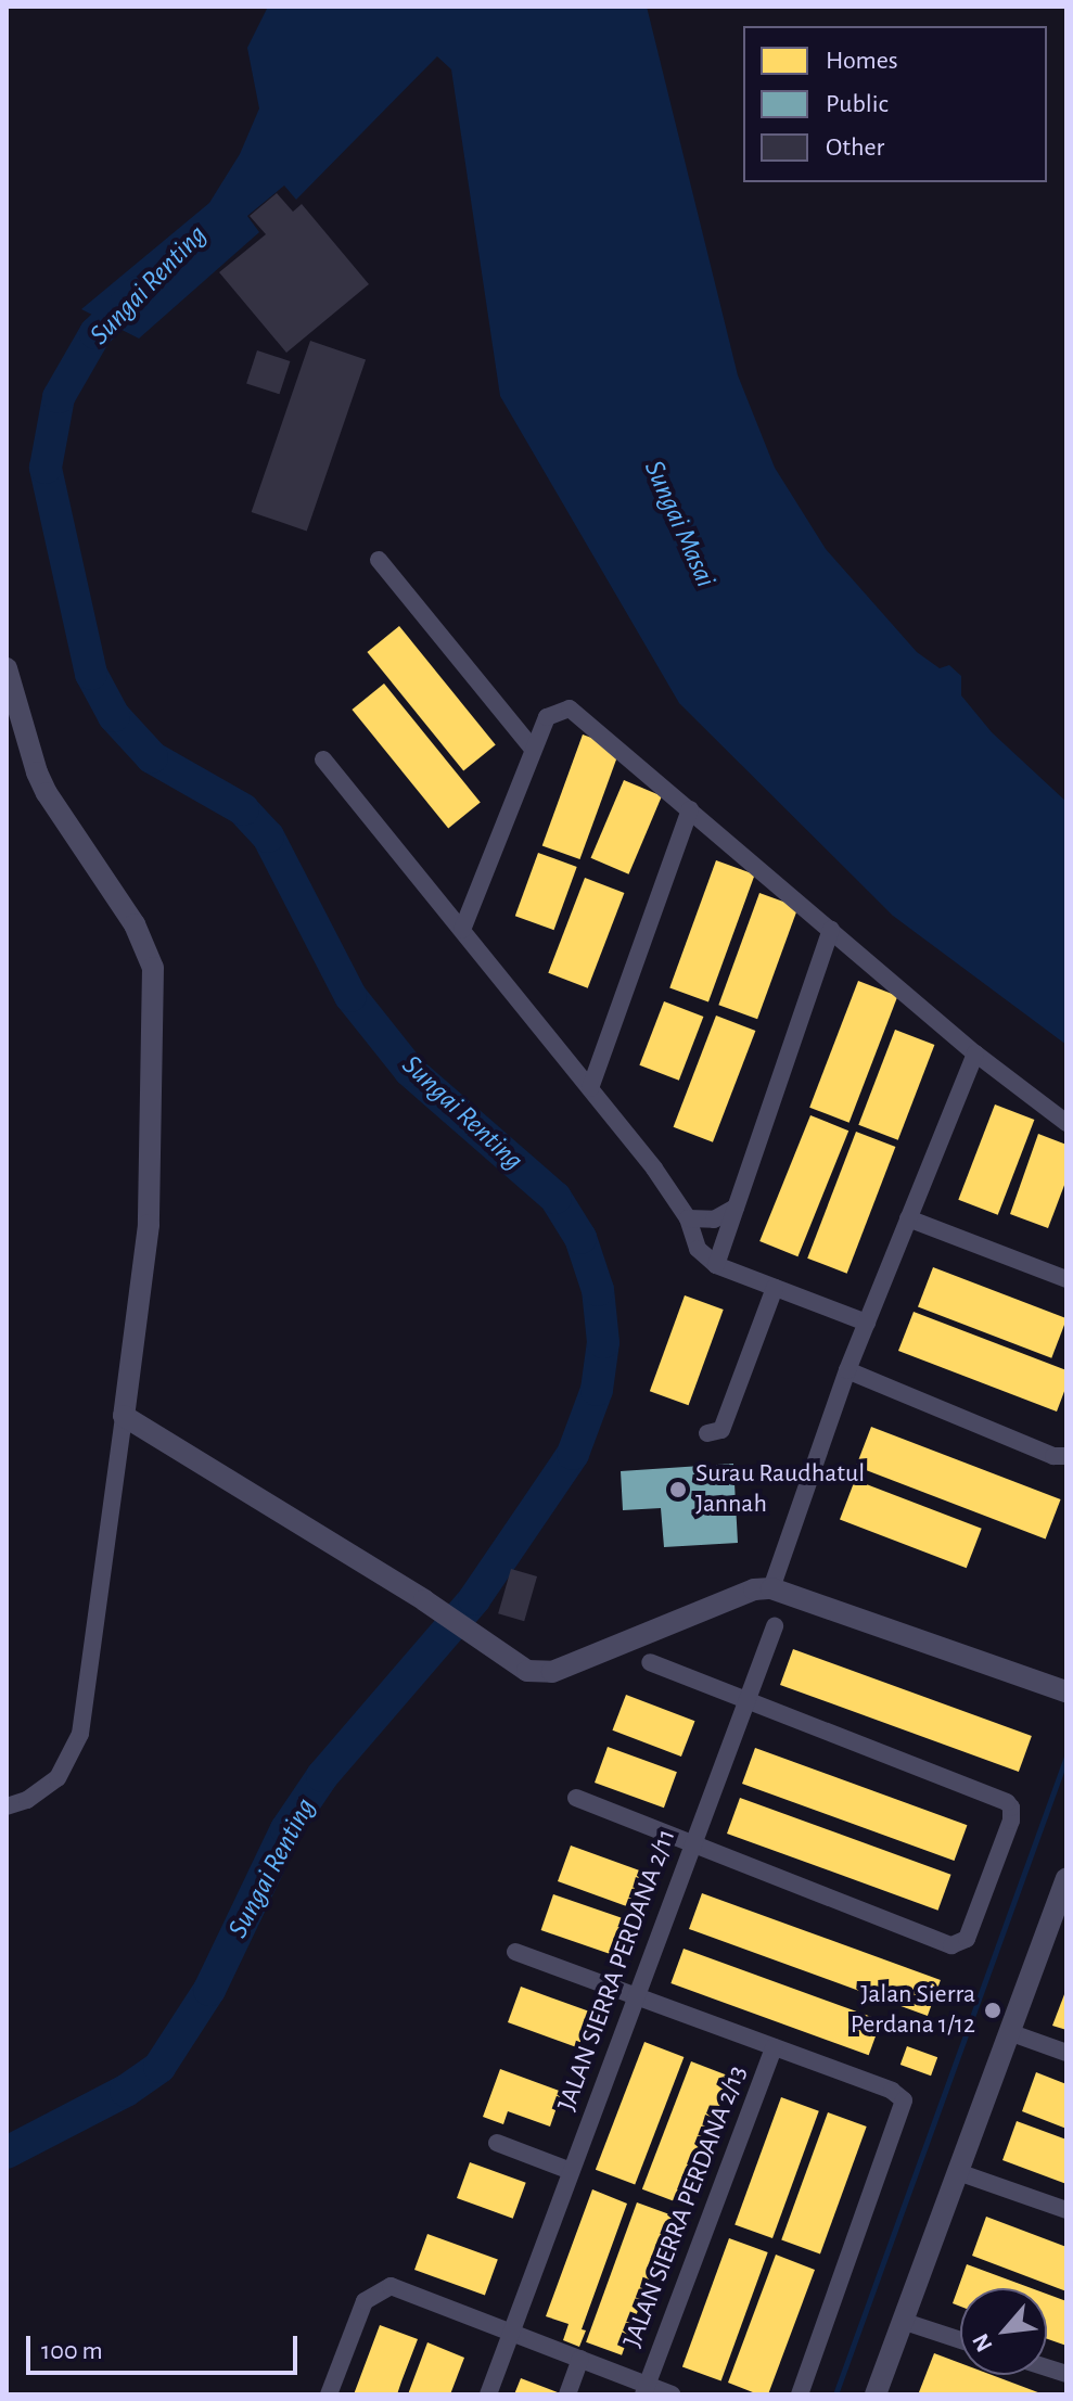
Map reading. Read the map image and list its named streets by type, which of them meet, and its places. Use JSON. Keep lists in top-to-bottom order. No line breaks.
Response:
{"streets":{"street":["JALAN SIERRA PERDANA 2/11","JALAN SIERRA PERDANA 2/13"]},"water":["Sungai Renting","Sungai Masai"],"places":["Surau Raudhatul Jannah","Jalan Sierra Perdana 1/12"],"legend":["Homes","Public","Other"],"scale_bar":"100 m","north":"bottom left"}
